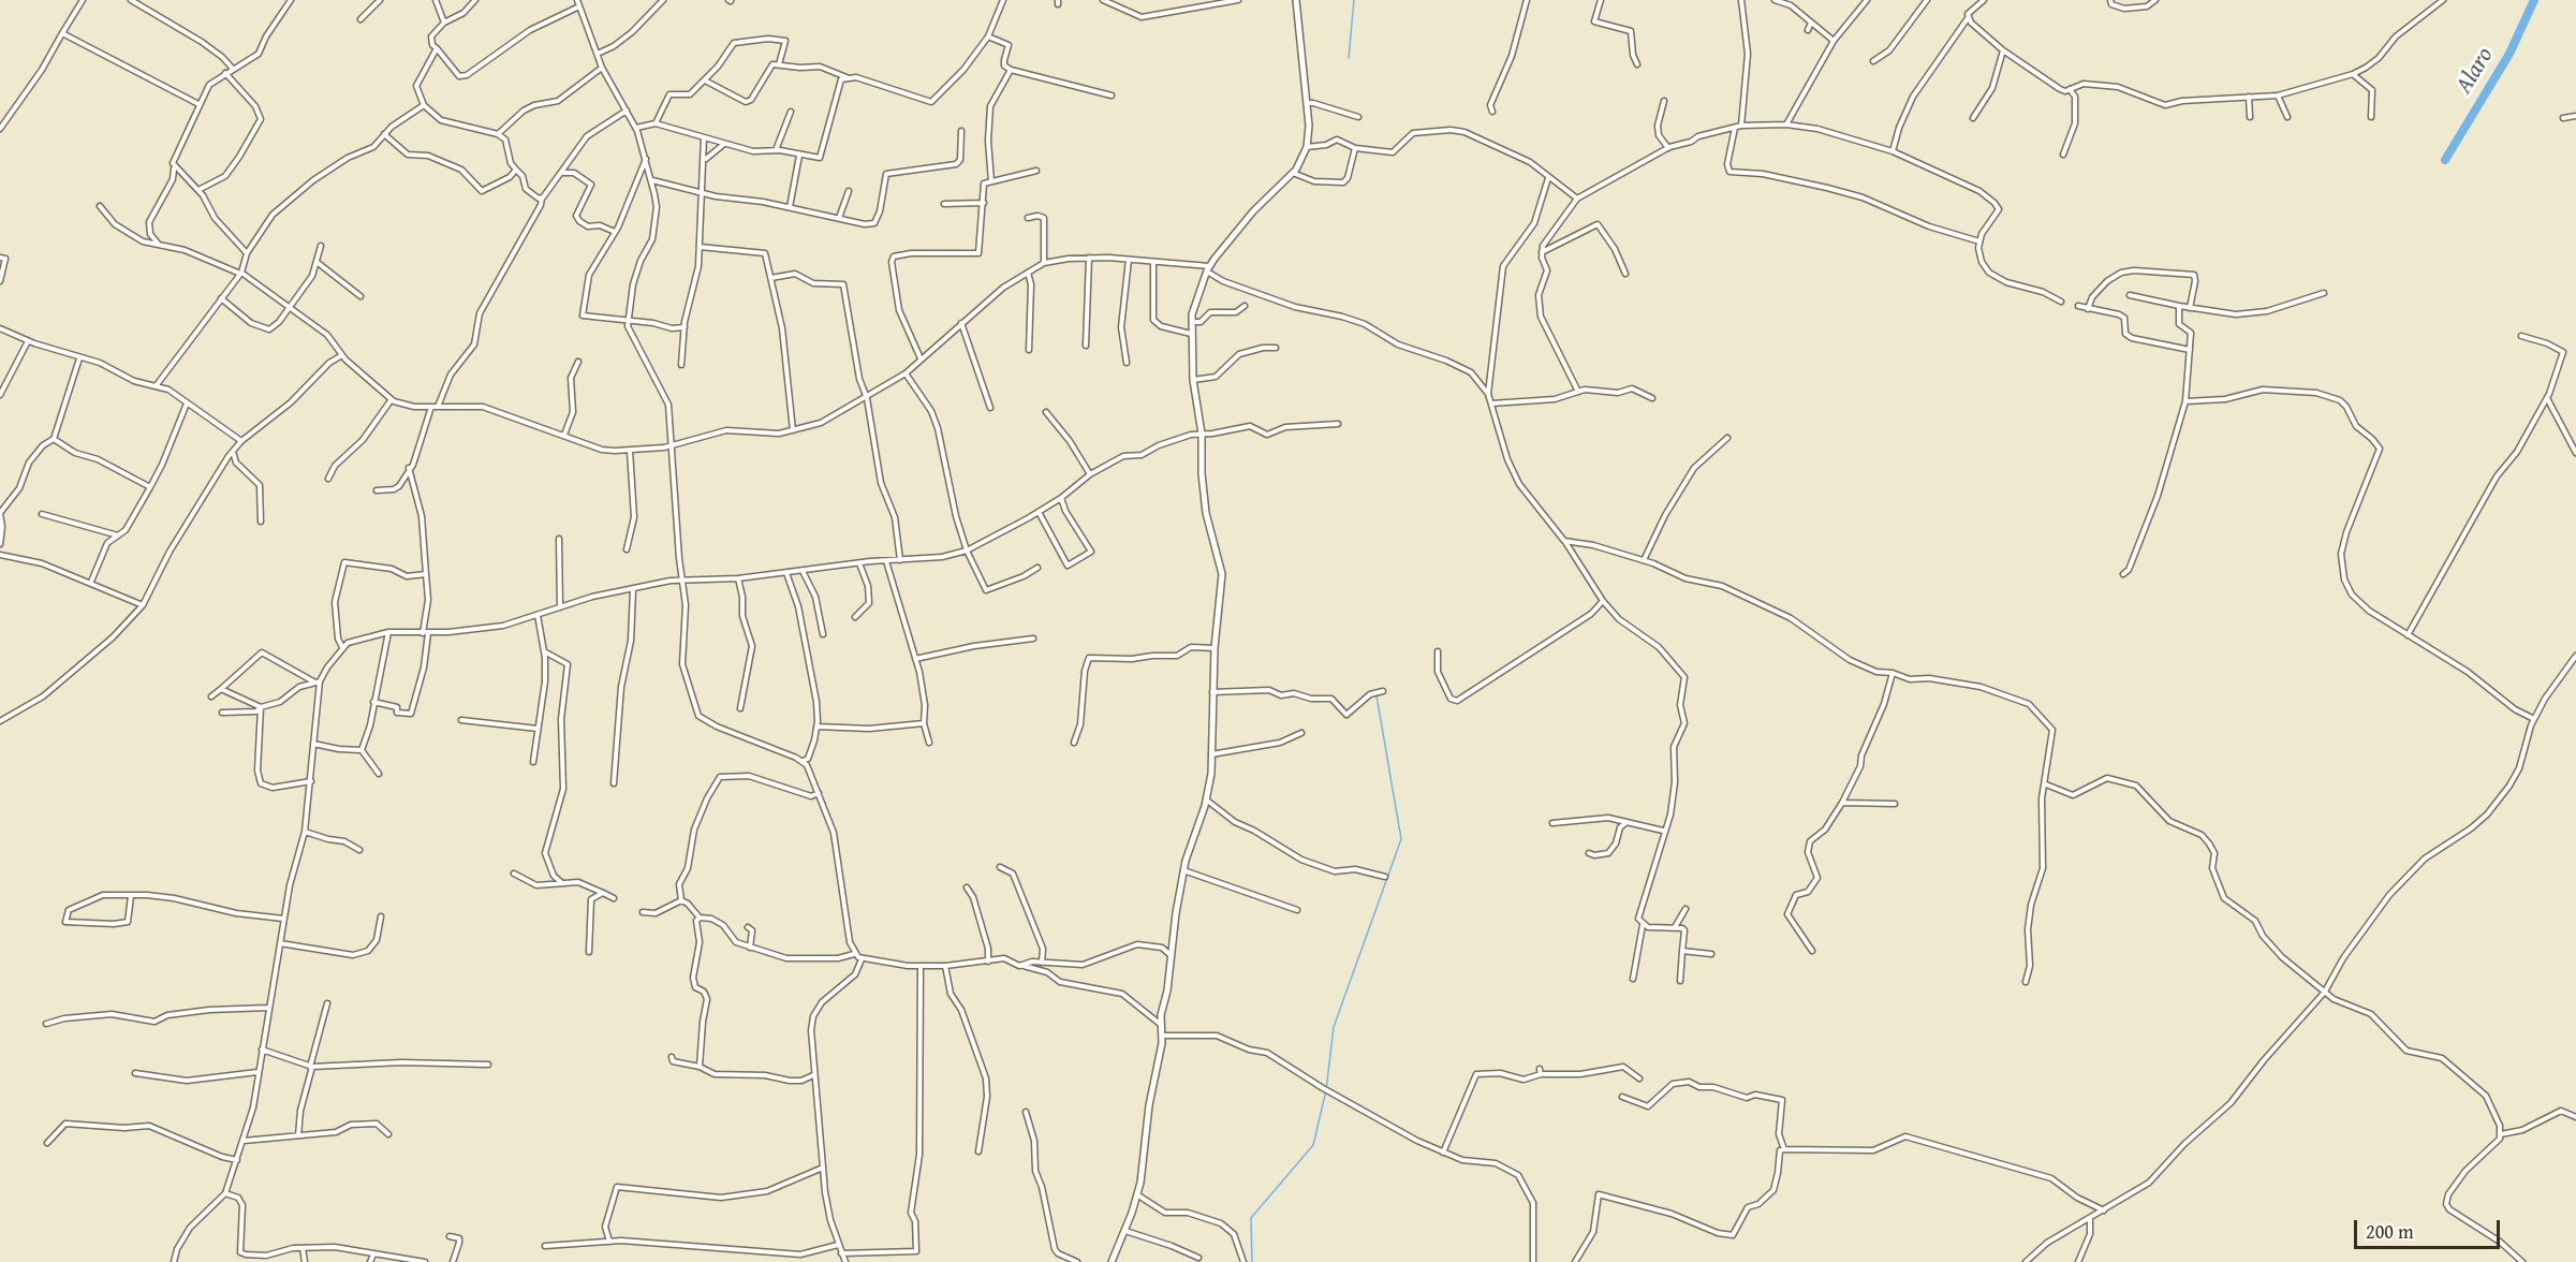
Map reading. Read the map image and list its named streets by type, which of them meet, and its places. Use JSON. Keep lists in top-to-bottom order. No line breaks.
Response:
{"water":["Alaro"],"scale_bar":"200 m"}
